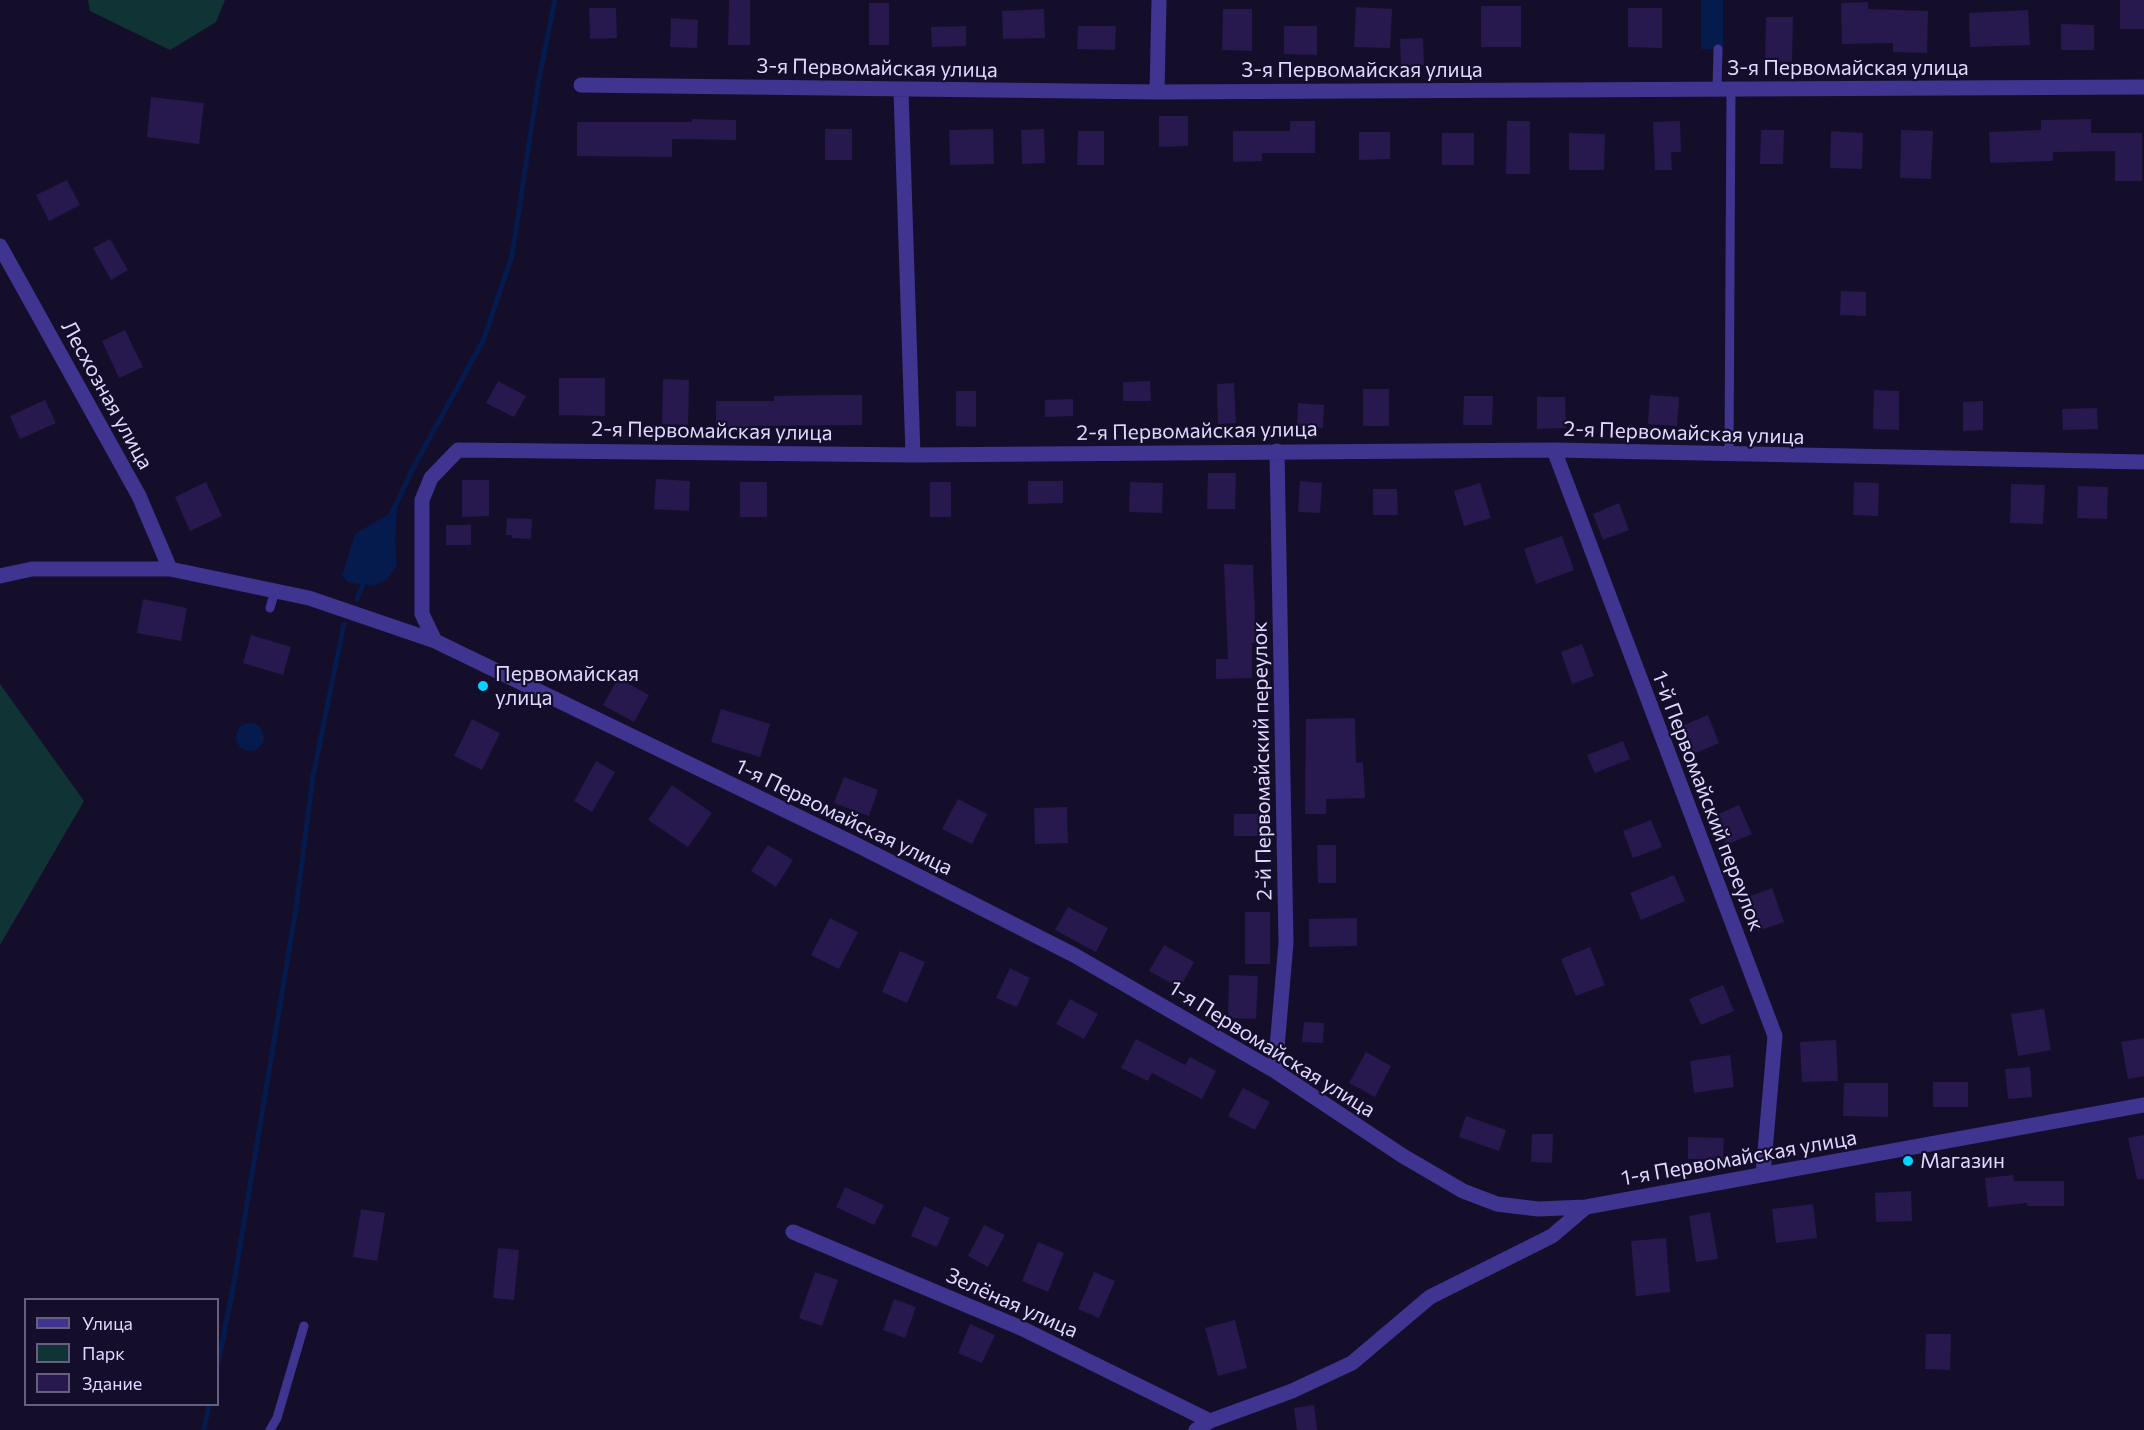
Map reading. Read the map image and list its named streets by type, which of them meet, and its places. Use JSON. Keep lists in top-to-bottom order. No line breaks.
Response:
{"streets":{"street":["3-я Первомайская улица","Лесхозная улица","2-я Первомайская улица","2-й Первомайский переулок","1-й Первомайский переулок","1-я Первомайская улица","Зелёная улица"]},"crossings":[["Лесхозная улица","1-я Первомайская улица"],["2-я Первомайская улица","2-й Первомайский переулок"],["2-я Первомайская улица","1-й Первомайский переулок"],["2-я Первомайская улица","1-я Первомайская улица"],["2-й Первомайский переулок","1-я Первомайская улица"],["1-й Первомайский переулок","1-я Первомайская улица"]],"places":["Первомайская улица","Магазин"],"legend":["Улица","Парк","Здание"]}
